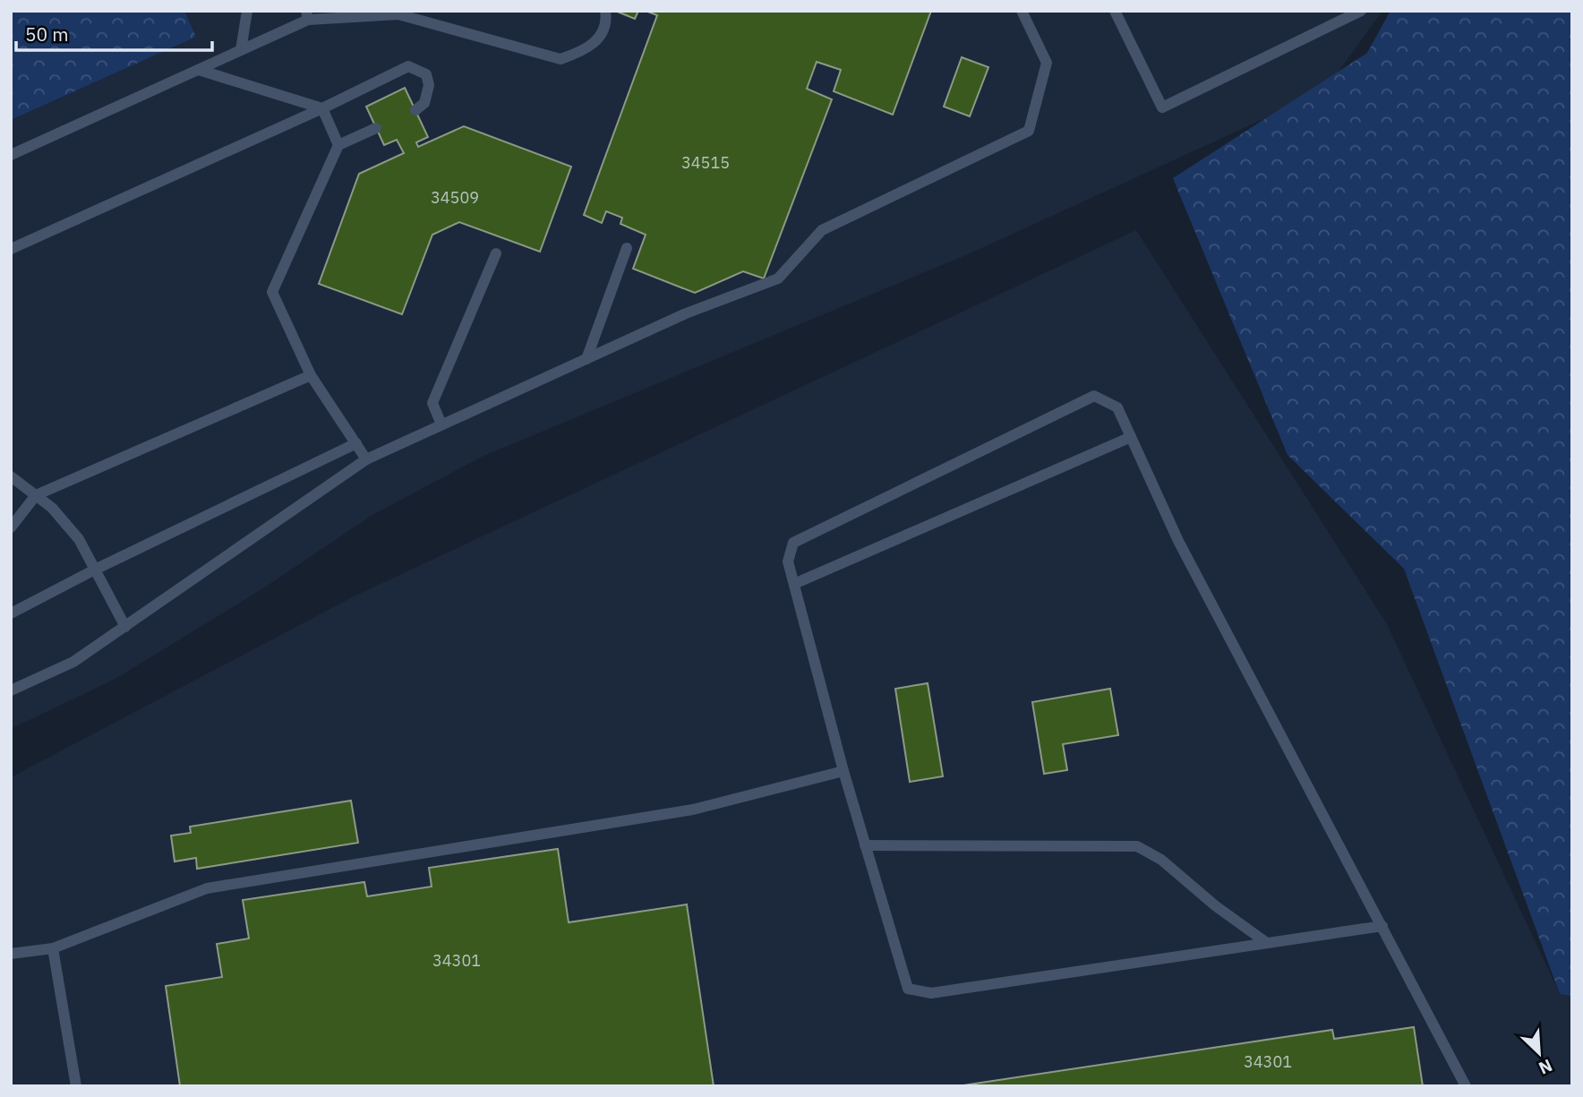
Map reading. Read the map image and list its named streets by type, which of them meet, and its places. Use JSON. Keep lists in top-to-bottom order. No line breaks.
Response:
{"house_numbers":["34515","34509","34301","34301"],"scale_bar":"50 m","north":"bottom right"}
